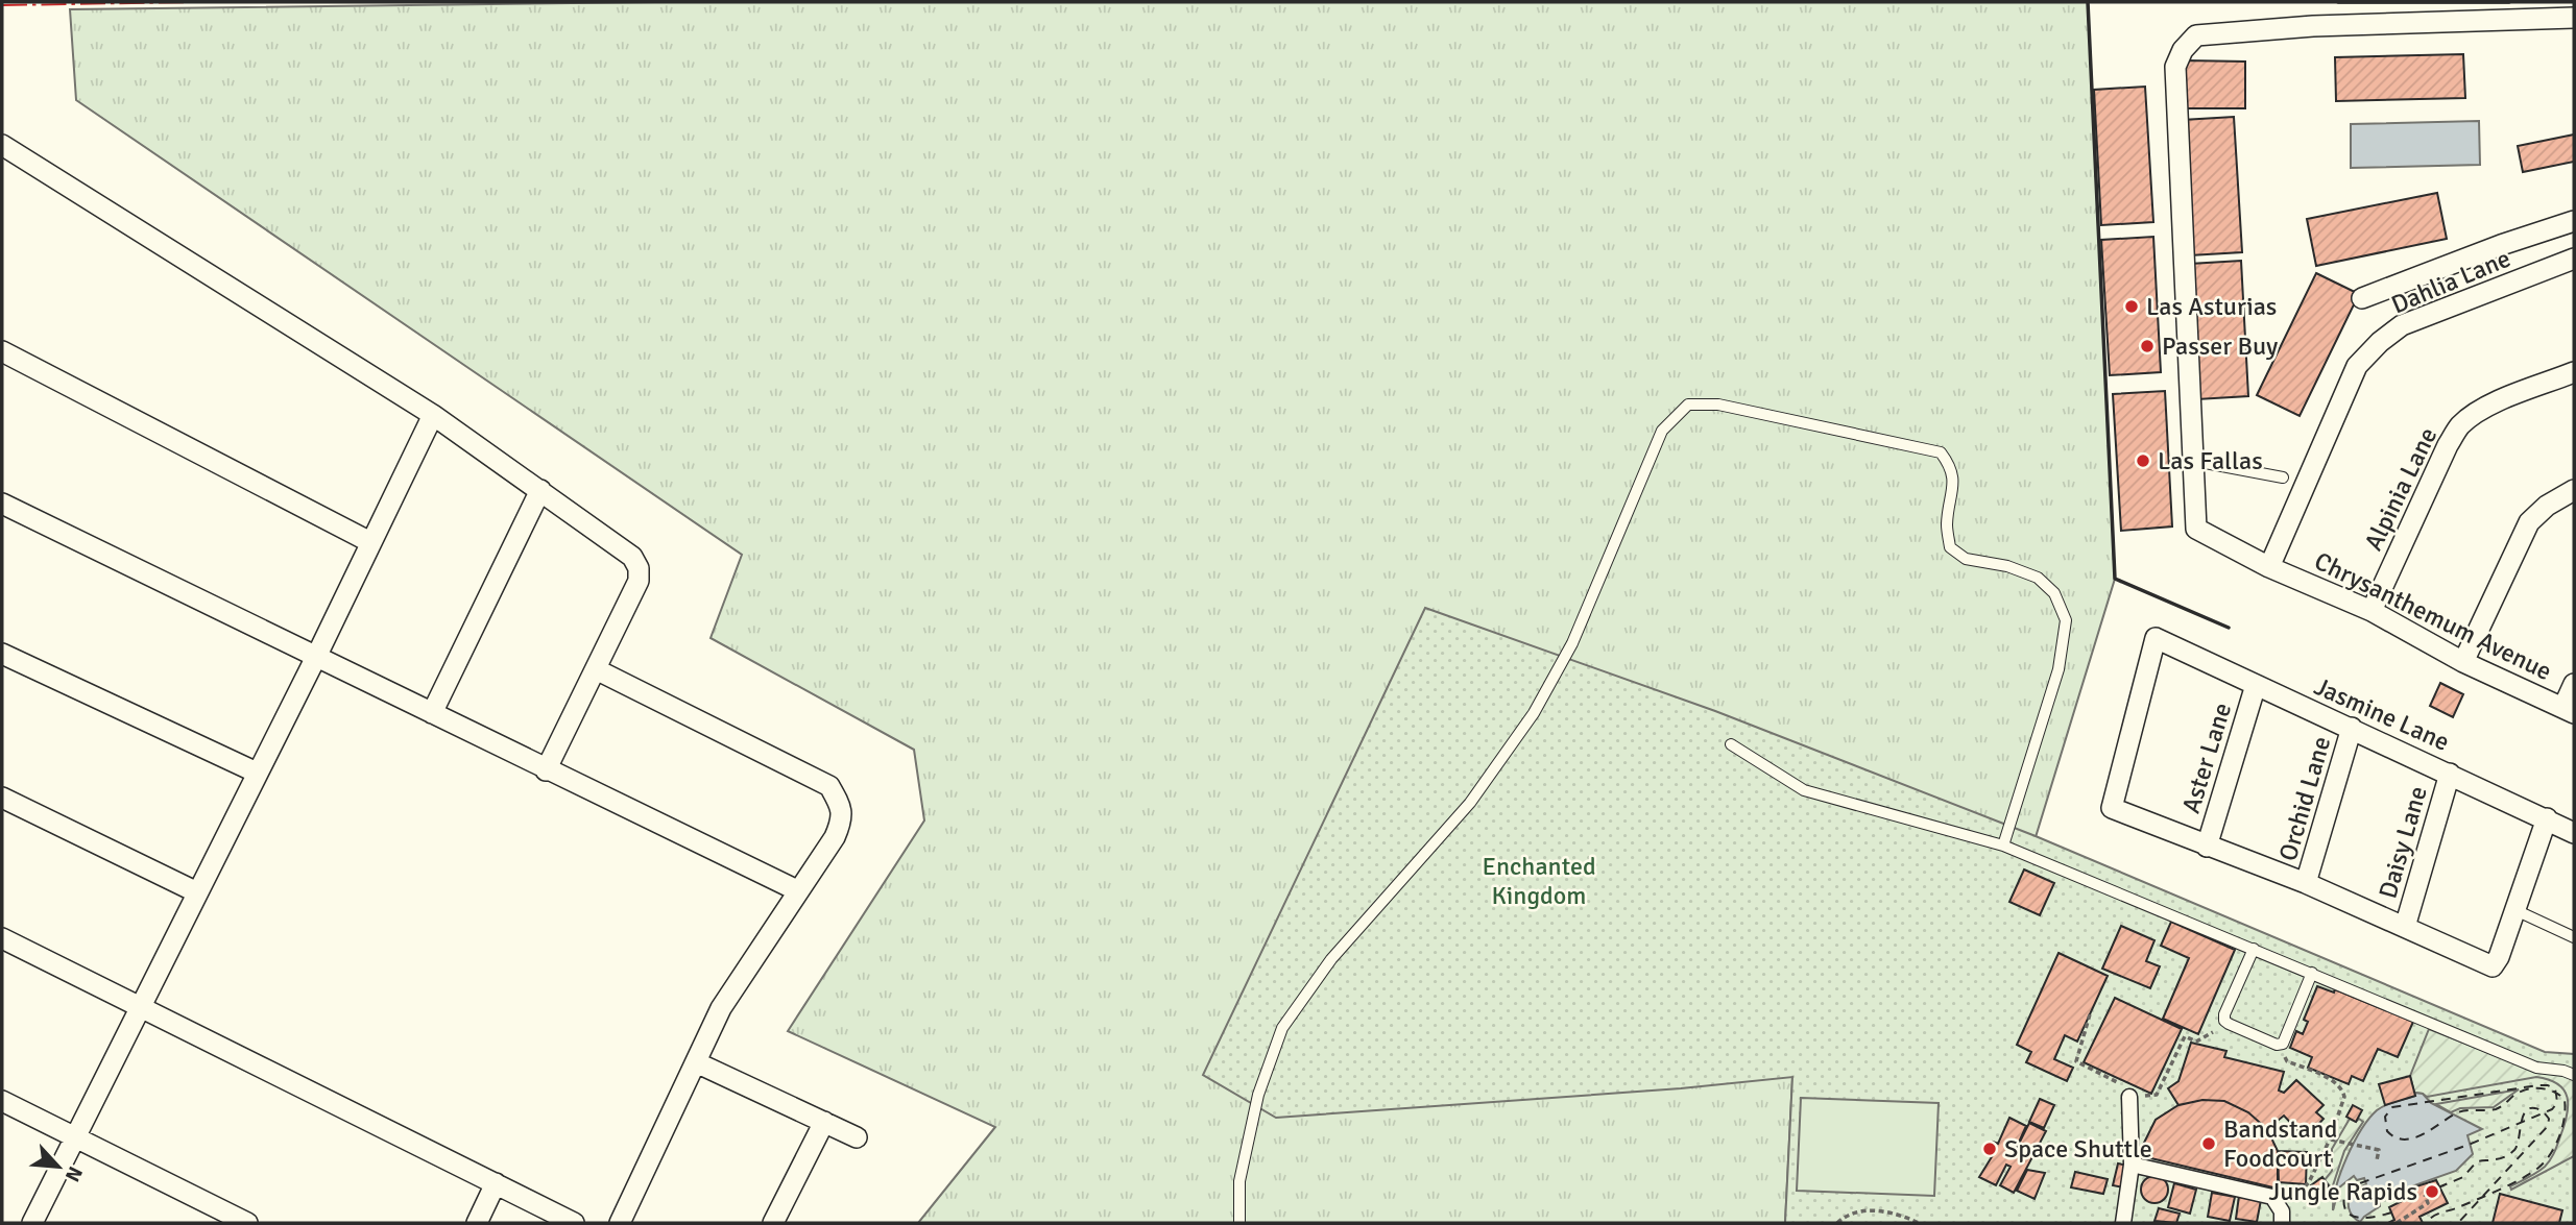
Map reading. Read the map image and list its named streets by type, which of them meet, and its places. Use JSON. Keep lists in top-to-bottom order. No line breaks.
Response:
{"streets":{"street":["Dahlia Lane","Alpinia Lane","Chrysanthemum Avenue","Jasmine Lane","Aster Lane","Orchid Lane","Daisy Lane"]},"crossings":[["Dahlia Lane","Chrysanthemum Avenue"],["Alpinia Lane","Chrysanthemum Avenue"],["Jasmine Lane","Aster Lane"],["Jasmine Lane","Orchid Lane"],["Jasmine Lane","Daisy Lane"]],"parks":["Enchanted Kingdom"],"places":["Las Asturias","Passer Buy","Las Fallas","Bandstand Foodcourt","Space Shuttle","Jungle Rapids"],"north":"bottom right"}
